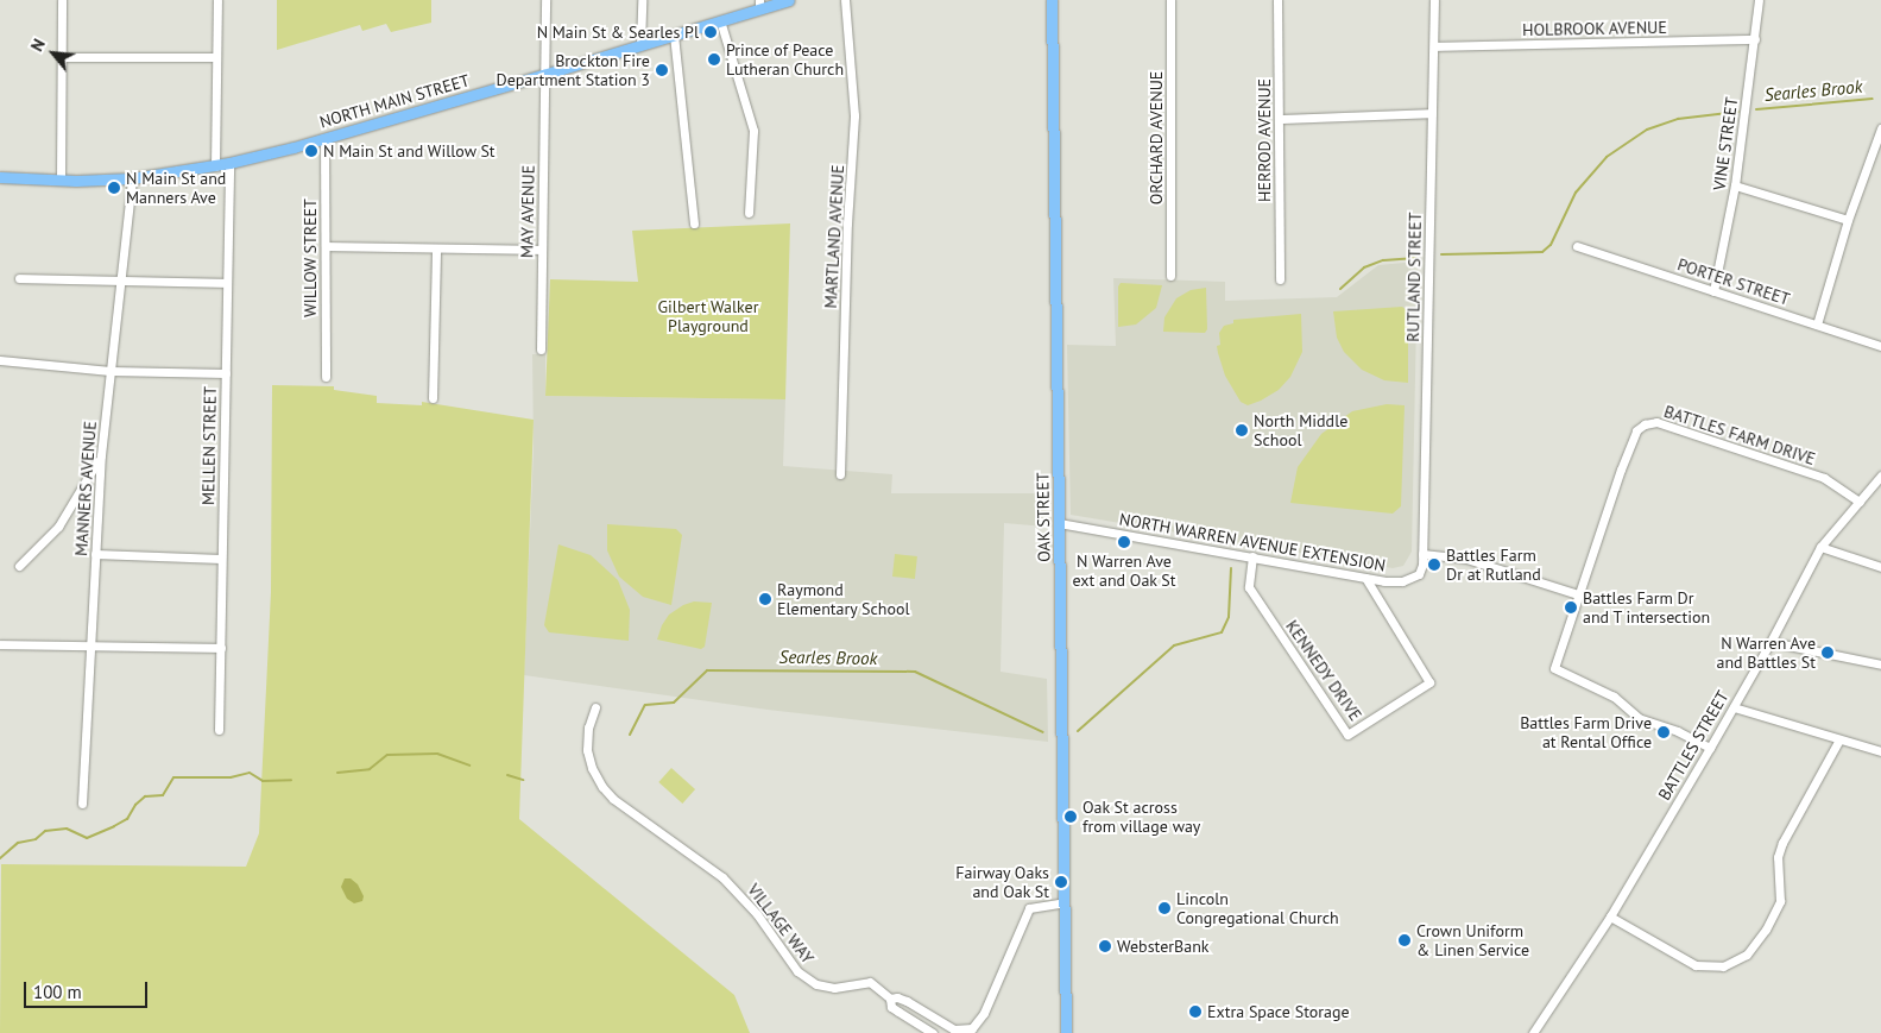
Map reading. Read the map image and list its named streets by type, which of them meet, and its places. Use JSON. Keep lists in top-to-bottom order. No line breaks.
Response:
{"streets":{"main road":["NORTH MAIN STREET","OAK STREET"],"street":["HOLBROOK AVENUE","ORCHARD AVENUE","HERROD AVENUE","VINE STREET","MAY AVENUE","MARTLAND AVENUE","WILLOW STREET","RUTLAND STREET","PORTER STREET","BATTLES FARM DRIVE","MELLEN STREET","MANNERS AVENUE","NORTH WARREN AVENUE EXTENSION","KENNEDY DRIVE","BATTLES STREET","VILLAGE WAY"]},"crossings":[["HOLBROOK AVENUE","VINE STREET"],["HOLBROOK AVENUE","RUTLAND STREET"],["NORTH MAIN STREET","MAY AVENUE"],["NORTH MAIN STREET","WILLOW STREET"],["NORTH MAIN STREET","MELLEN STREET"],["NORTH MAIN STREET","MANNERS AVENUE"],["VINE STREET","PORTER STREET"],["RUTLAND STREET","NORTH WARREN AVENUE EXTENSION"],["BATTLES FARM DRIVE","BATTLES STREET"],["OAK STREET","NORTH WARREN AVENUE EXTENSION"],["OAK STREET","VILLAGE WAY"],["NORTH WARREN AVENUE EXTENSION","KENNEDY DRIVE"]],"water":["Searles Brook"],"parks":["Gilbert Walker Playground"],"places":["N Main St & Searles Pl","Prince of Peace Lutheran Church","Brockton Fire Department Station 3","N Main St and Willow St","N Main St and Manners Ave","North Middle School","N Warren Ave ext and Oak St","Battles Farm Dr at Rutland","Raymond Elementary School","Battles Farm Dr and T intersection","N Warren Ave and Battles St","Battles Farm Drive at Rental Office","Oak St across from village way","Fairway Oaks and Oak St","Lincoln Congregational Church","Crown Uniform & Linen Service","WebsterBank","Extra Space Storage"],"scale_bar":"100 m","north":"top left"}
